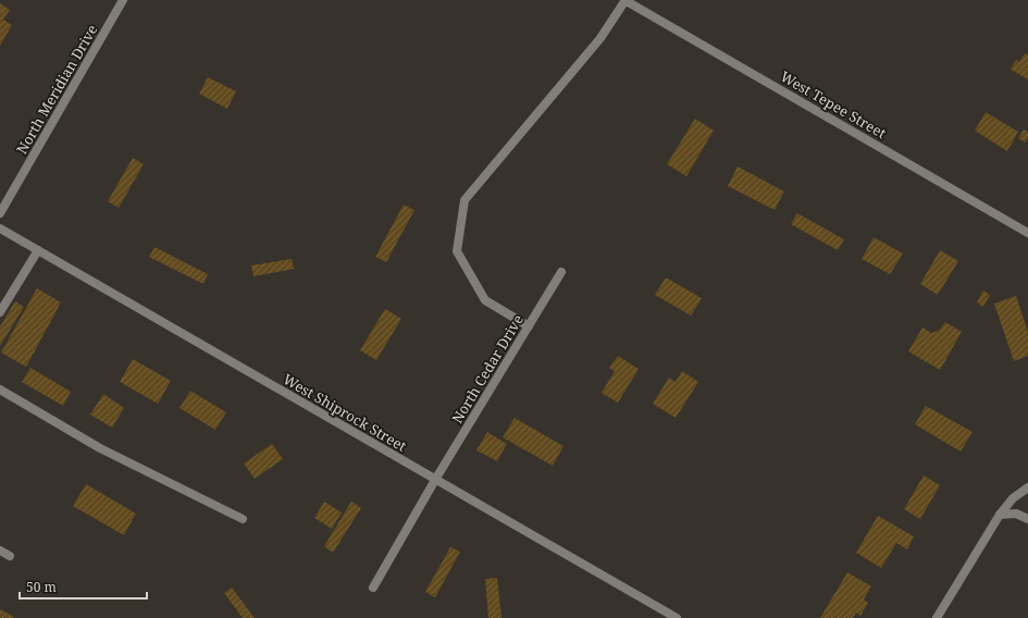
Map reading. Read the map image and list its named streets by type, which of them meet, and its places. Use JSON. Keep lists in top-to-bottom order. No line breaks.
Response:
{"streets":{"street":["North Meridian Drive","West Tepee Street","North Cedar Drive","West Shiprock Street"]},"crossings":[["North Cedar Drive","West Shiprock Street"]],"scale_bar":"50 m"}
